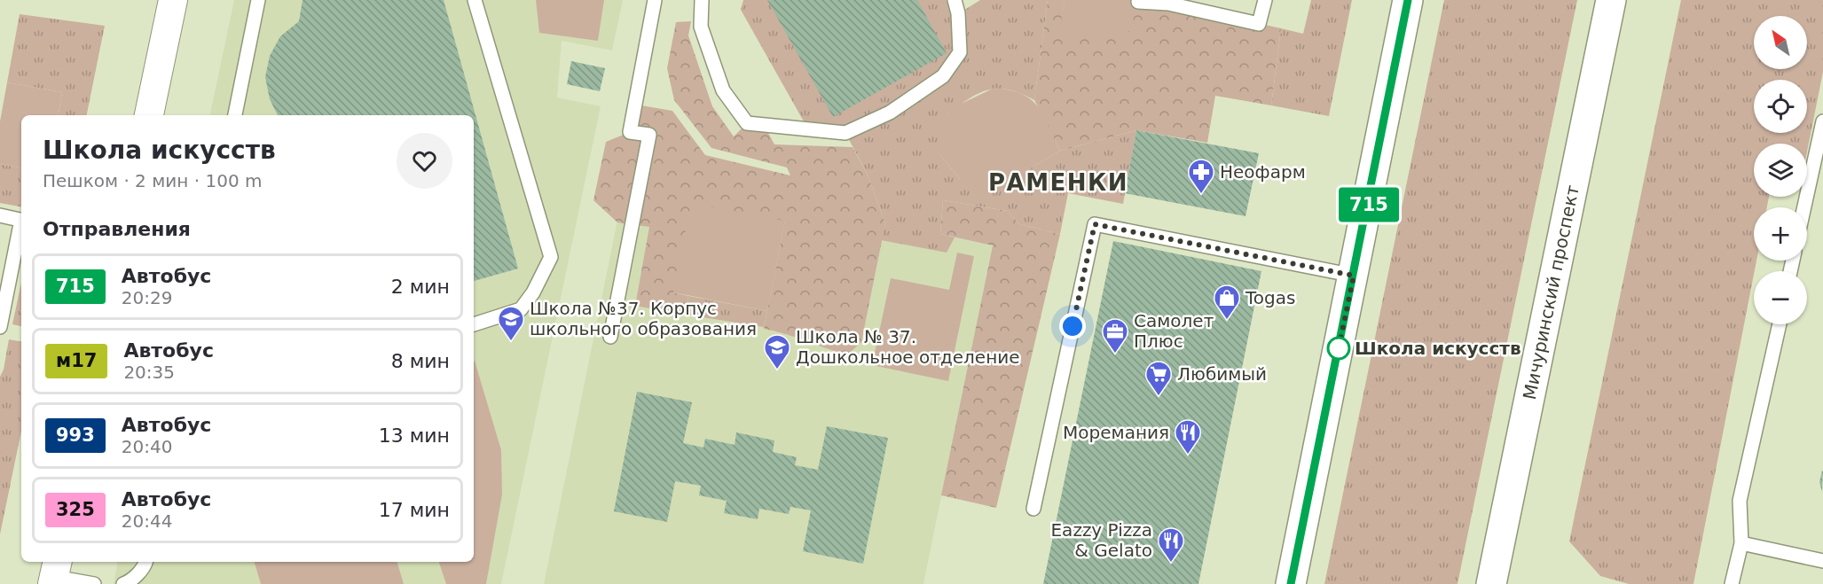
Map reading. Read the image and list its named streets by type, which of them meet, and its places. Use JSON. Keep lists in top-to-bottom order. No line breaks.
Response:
{"streets":{"main road":["Мичуринский проспект"]},"districts":["РАМЕНКИ"],"places":{"pharmacy":["Неофарм"],"shop":["Togas"],"school or university":["Школа №37. Корпус школьного образования","Школа № 37. Дошкольное отделение"],"other":["Школа искусств"],"office":["Самолет Плюс"],"supermarket":["Любимый"],"restaurant":["Моремания","Eazzy Pizza & Gelato"]},"lines":["bus line 715"],"north":"top left","page":{"on_map":"715","map_buttons":["+","−"],"heading":[["Школа искусств","Пешком · 2 мин · 100 m"],"Отправления"],"list":[{"mark":"715","name":"Автобус","note":"20:29","value":"2 мин"},{"mark":"м17","name":"Автобус","note":"20:35","value":"8 мин"},{"mark":"993","name":"Автобус","note":"20:40","value":"13 мин"},{"mark":"325","name":"Автобус","note":"20:44","value":"17 мин"}]}}
